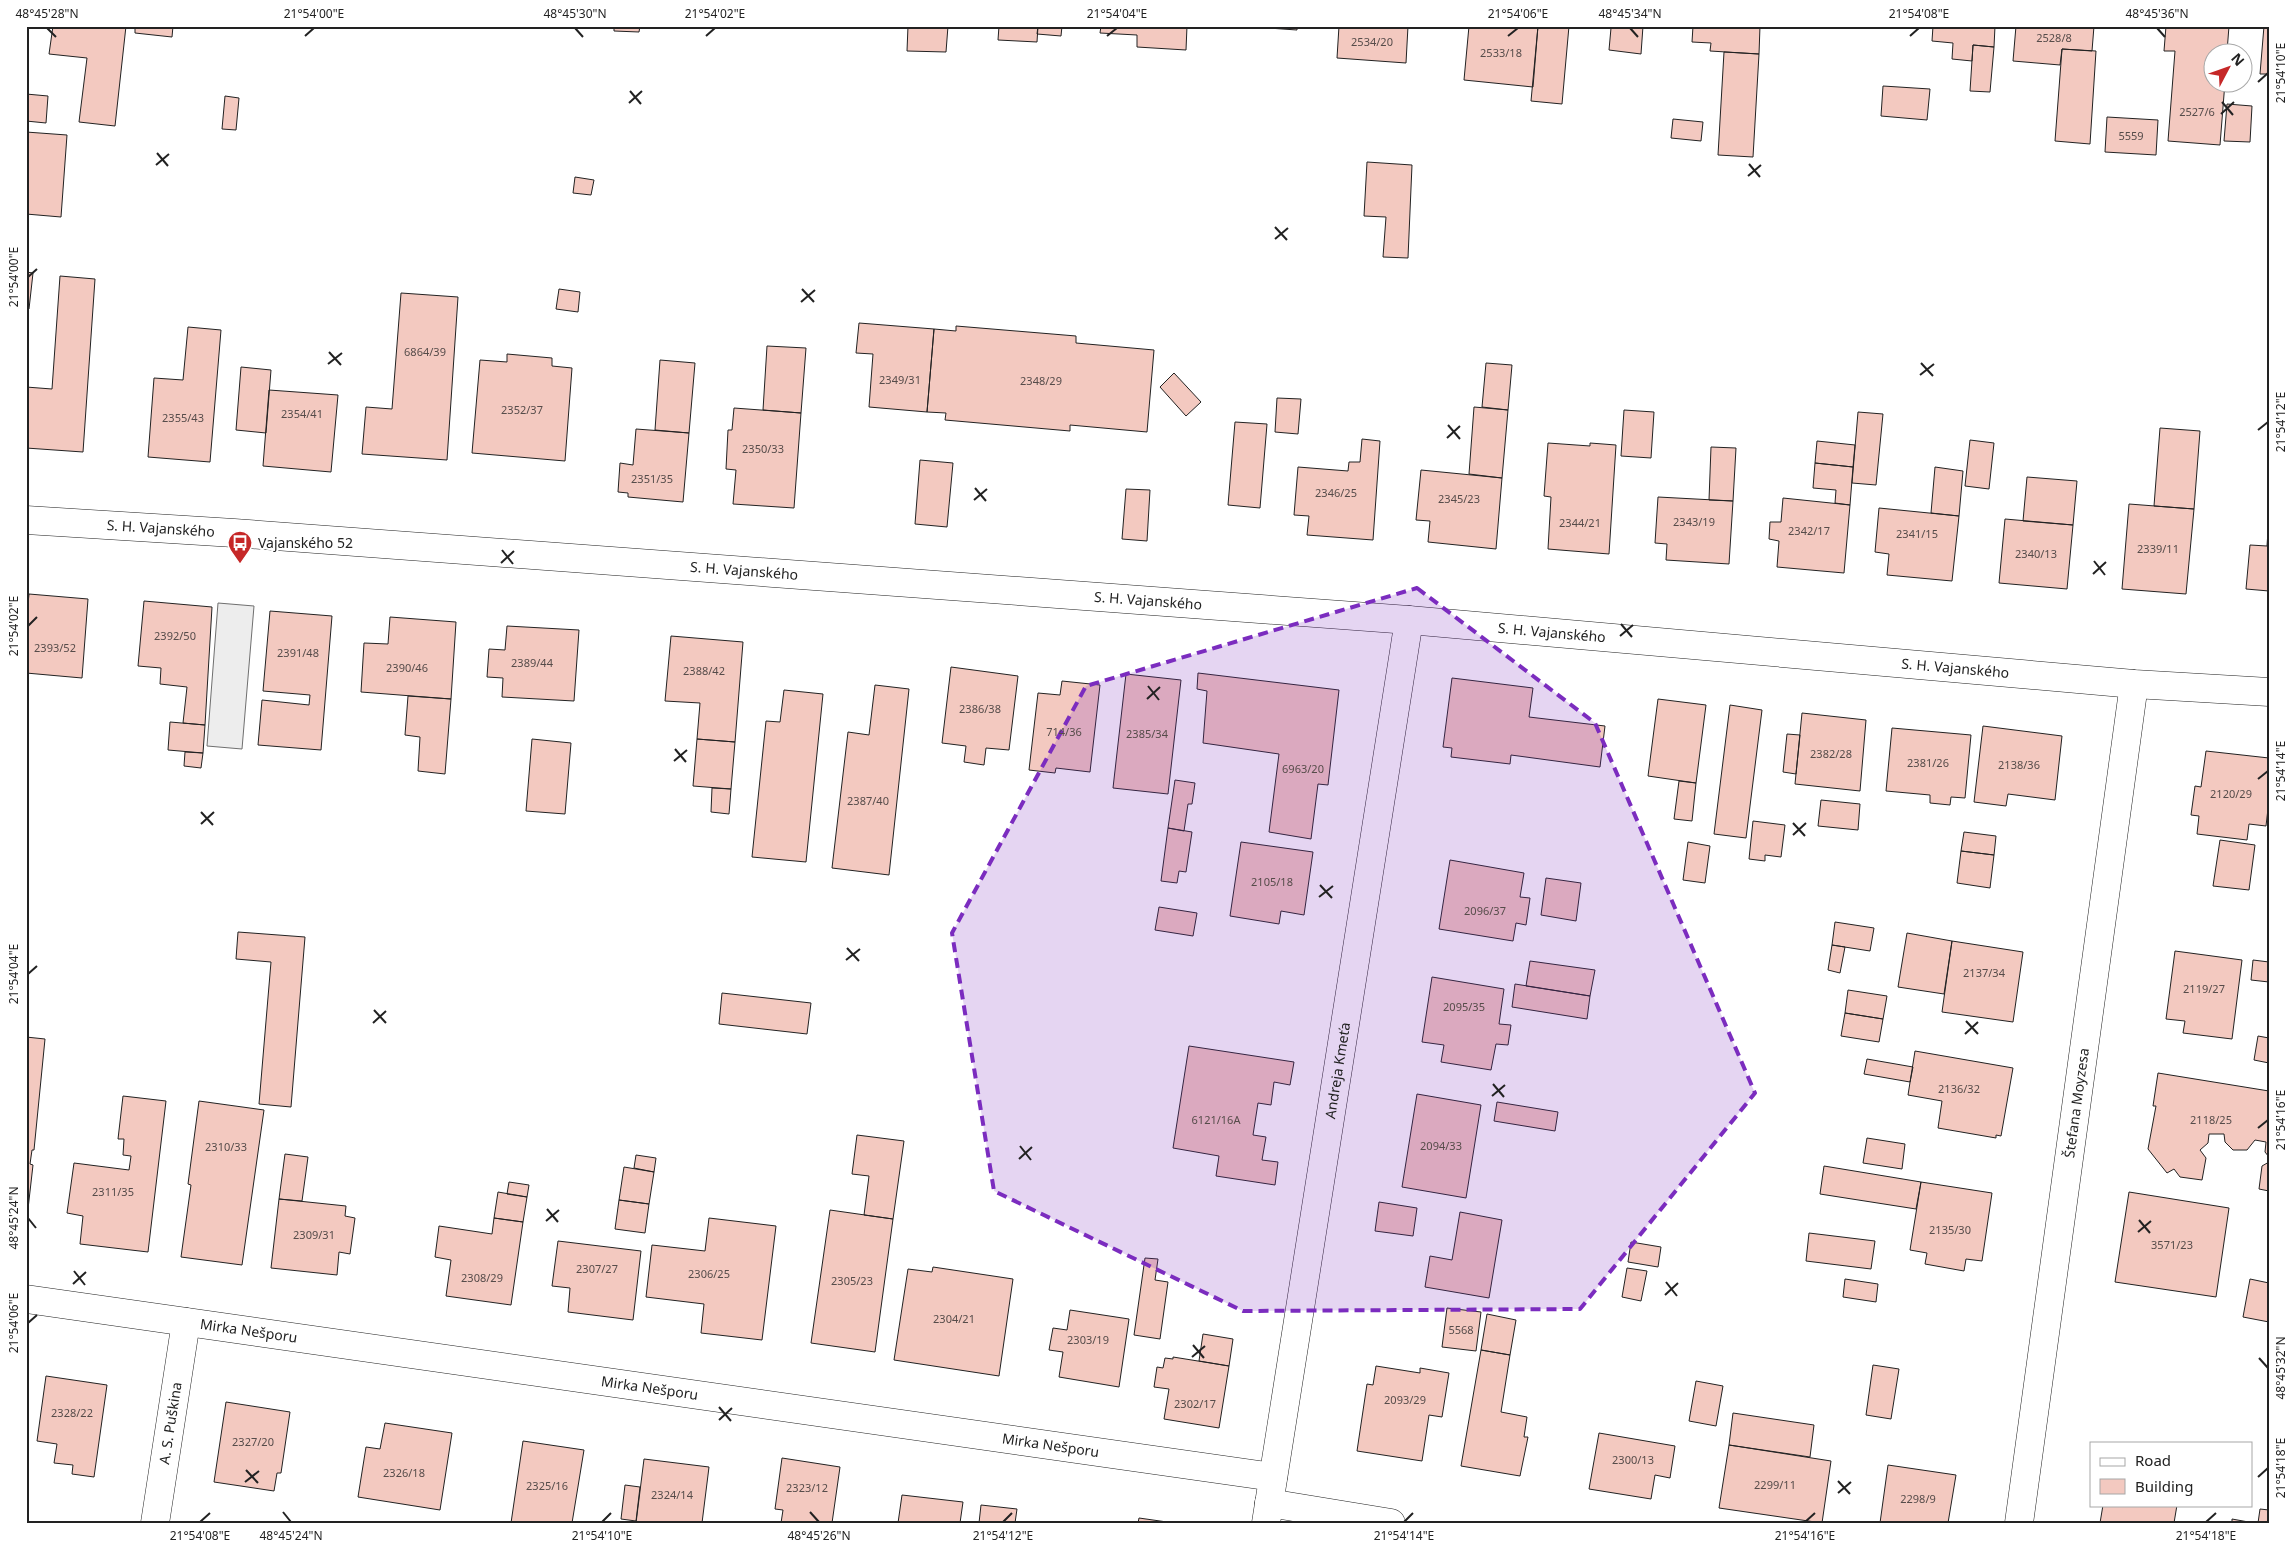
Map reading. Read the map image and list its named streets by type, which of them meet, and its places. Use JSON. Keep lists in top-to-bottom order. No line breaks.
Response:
{"streets":{"street":["S. H. Vajanského","Andreja Kmeťa","Štefana Moyzesa","Mirka Nešporu","A. S. Puškina"]},"crossings":[["S. H. Vajanského","Andreja Kmeťa"],["S. H. Vajanského","Štefana Moyzesa"],["Andreja Kmeťa","Mirka Nešporu"],["Mirka Nešporu","A. S. Puškina"]],"places":{"bus stop":["Vajanského 52"]},"house_numbers":["2528/8","2534/20","2533/18","2527/6","5559","6864/39","2349/31","2348/29","2352/37","2354/41","2355/43","2350/33","2351/35","2346/25","2345/23","2343/19","2344/21","2342/17","2341/15","2339/11","2340/13","2392/50","2393/52","2391/48","2389/44","2390/46","2388/42","2386/38","714/36","2385/34","2382/28","2381/26","2138/36","6963/20","2120/29","2387/40","2105/18","2096/37","2137/34","2119/27","2095/35","2136/32","6121/16A","2118/25","2094/33","2310/33","2311/35","2135/30","2309/31","3571/23","2307/27","2306/25","2308/29","2305/23","2304/21","5568","2303/19","2093/29","2302/17","2328/22","2327/20","2300/13","2326/18","2299/11","2325/16","2323/12","2324/14","2298/9"],"legend":["Road","Building"],"north":"top right","coordinates":["48°45'28\"N","21°54'00\"E","48°45'30\"N","21°54'02\"E","21°54'04\"E","21°54'06\"E","48°45'34\"N","21°54'08\"E","48°45'36\"N","21°54'10\"E","21°54'12\"E","21°54'14\"E","21°54'16\"E","48°45'24\"N","48°45'32\"N","21°54'18\"E","48°45'26\"N"]}
